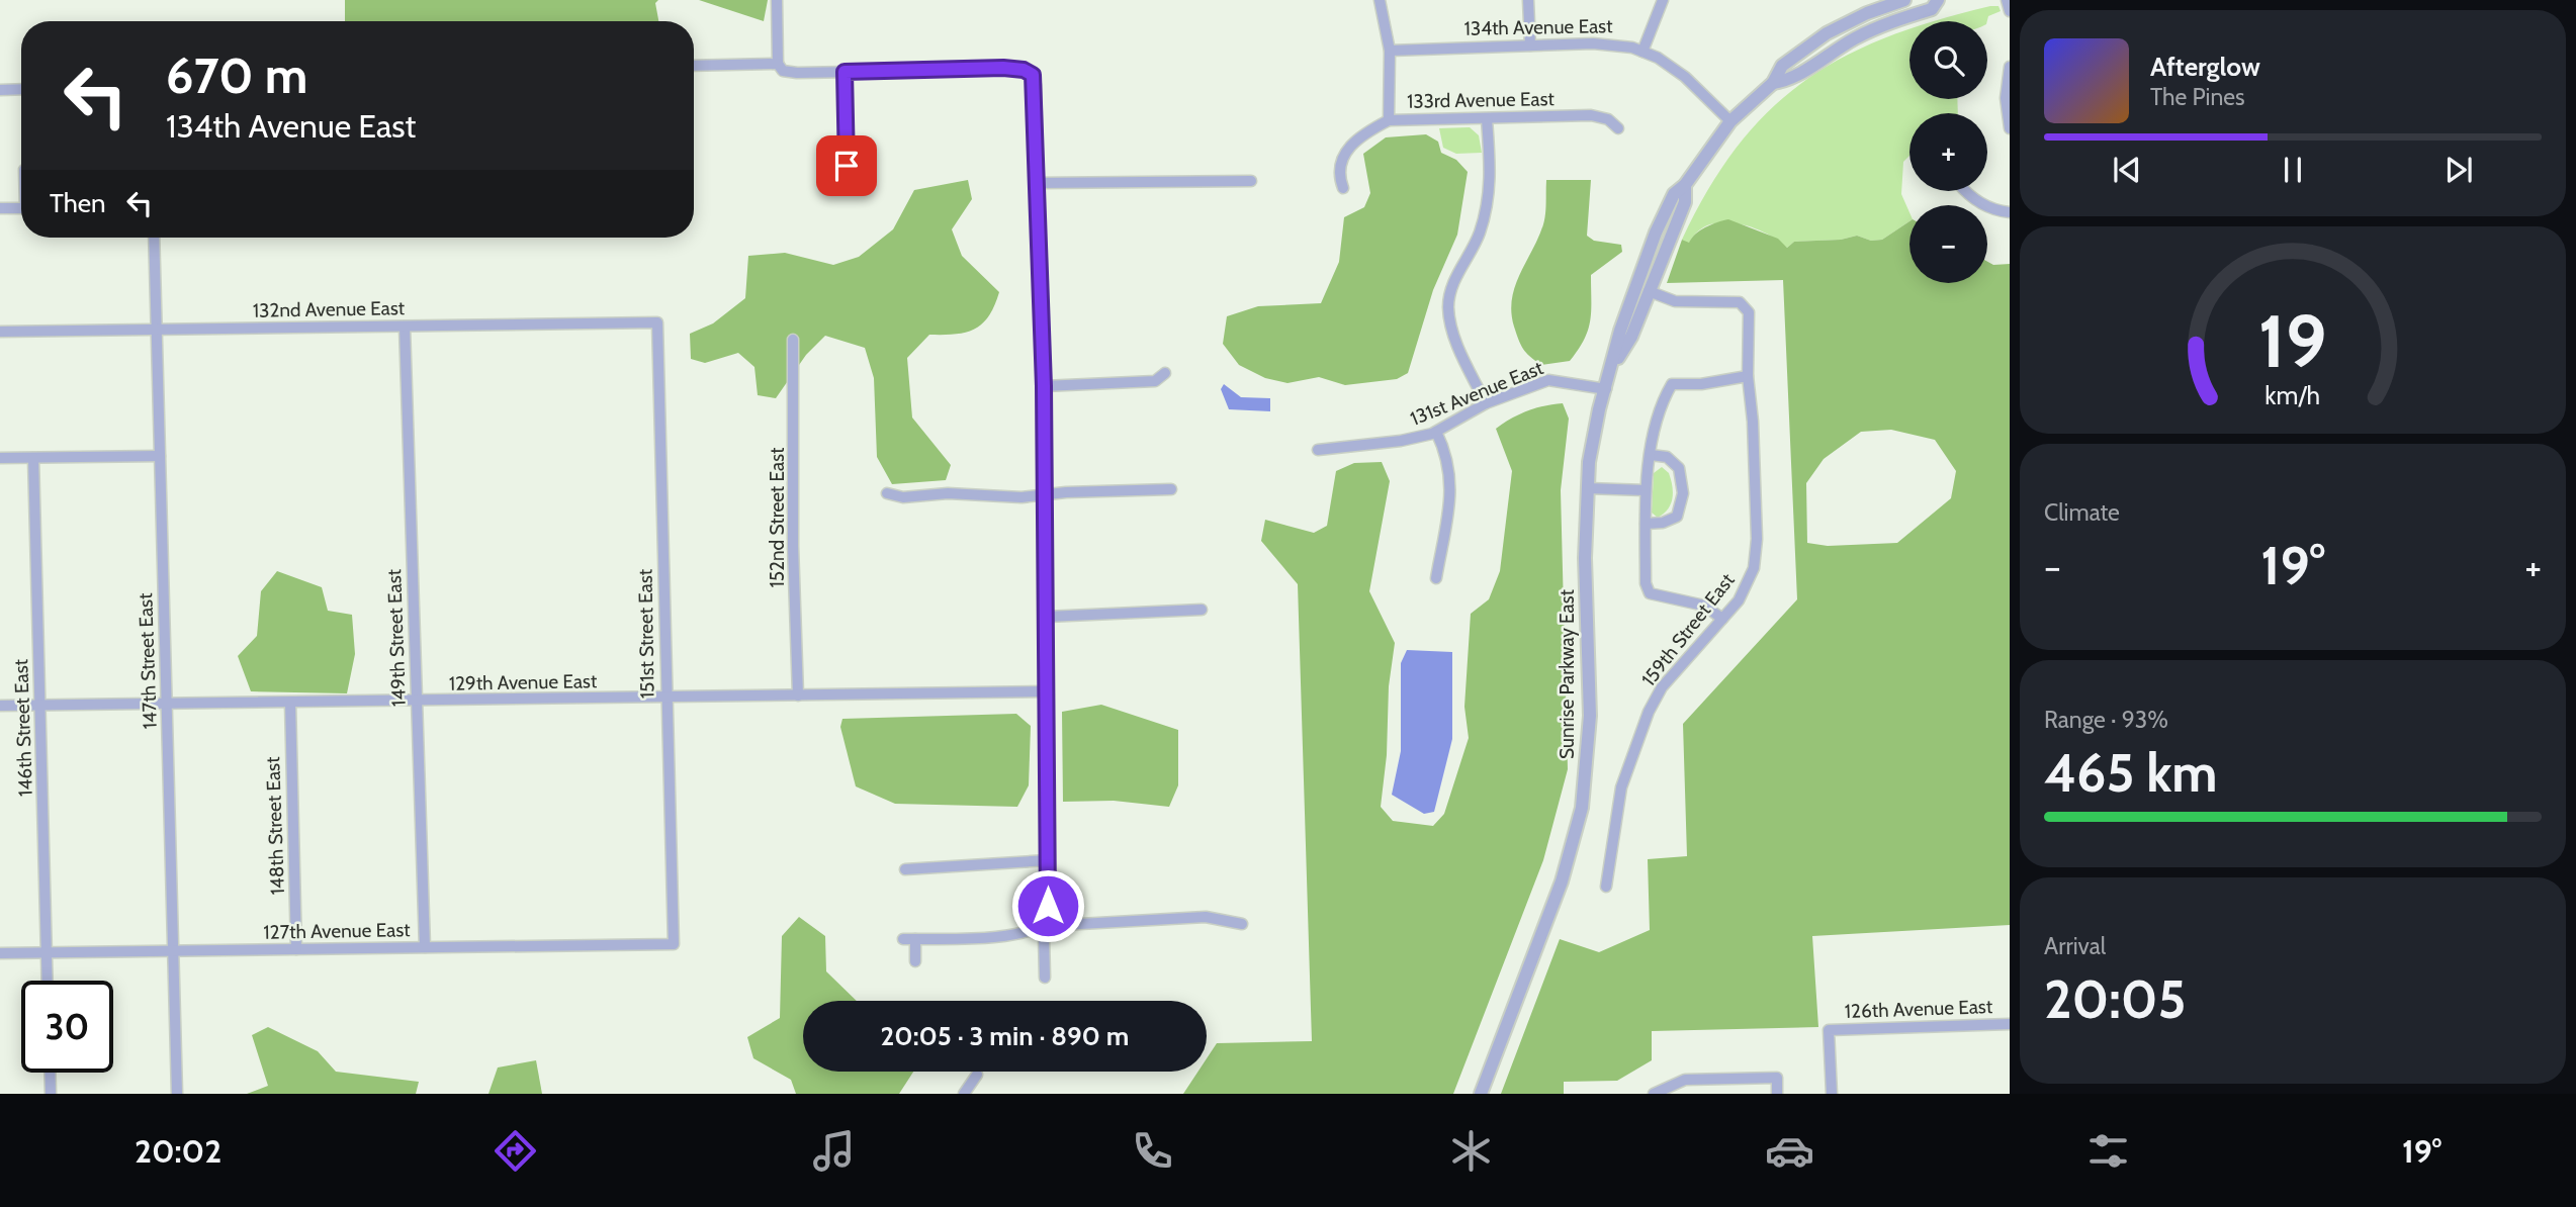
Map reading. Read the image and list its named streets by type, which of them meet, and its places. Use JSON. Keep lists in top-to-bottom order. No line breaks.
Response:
{"streets":{"street":["134th Avenue East","133rd Avenue East","132nd Avenue East","131st Avenue East","152nd Street East","159th Street East","151st Street East","149th Street East","147th Street East","Sunrise Parkway East","129th Avenue East","146th Street East","148th Street East","127th Avenue East","126th Avenue East"]},"crossings":[["134th Avenue East","Sunrise Parkway East"],["132nd Avenue East","151st Street East"],["132nd Avenue East","149th Street East"],["132nd Avenue East","147th Street East"],["131st Avenue East","Sunrise Parkway East"],["152nd Street East","129th Avenue East"],["159th Street East","Sunrise Parkway East"],["151st Street East","129th Avenue East"],["151st Street East","127th Avenue East"],["149th Street East","129th Avenue East"],["149th Street East","127th Avenue East"],["147th Street East","129th Avenue East"],["147th Street East","127th Avenue East"],["129th Avenue East","146th Street East"],["129th Avenue East","148th Street East"],["146th Street East","127th Avenue East"],["148th Street East","127th Avenue East"]],"page":{"map_buttons":["+","−"],"turn":["670 m","134th Avenue East"],"song":["Afterglow","The Pines"],"then":"Then","tile":["Climate",["Range · 93%","465 km"],["Arrival","20:05"]],"heat":["−","19°","+"],"limit":"30","trip":"20:05 · 3 min · 890 m","tabs":["20:02","19°"],"gauge":["19","km/h"]}}
